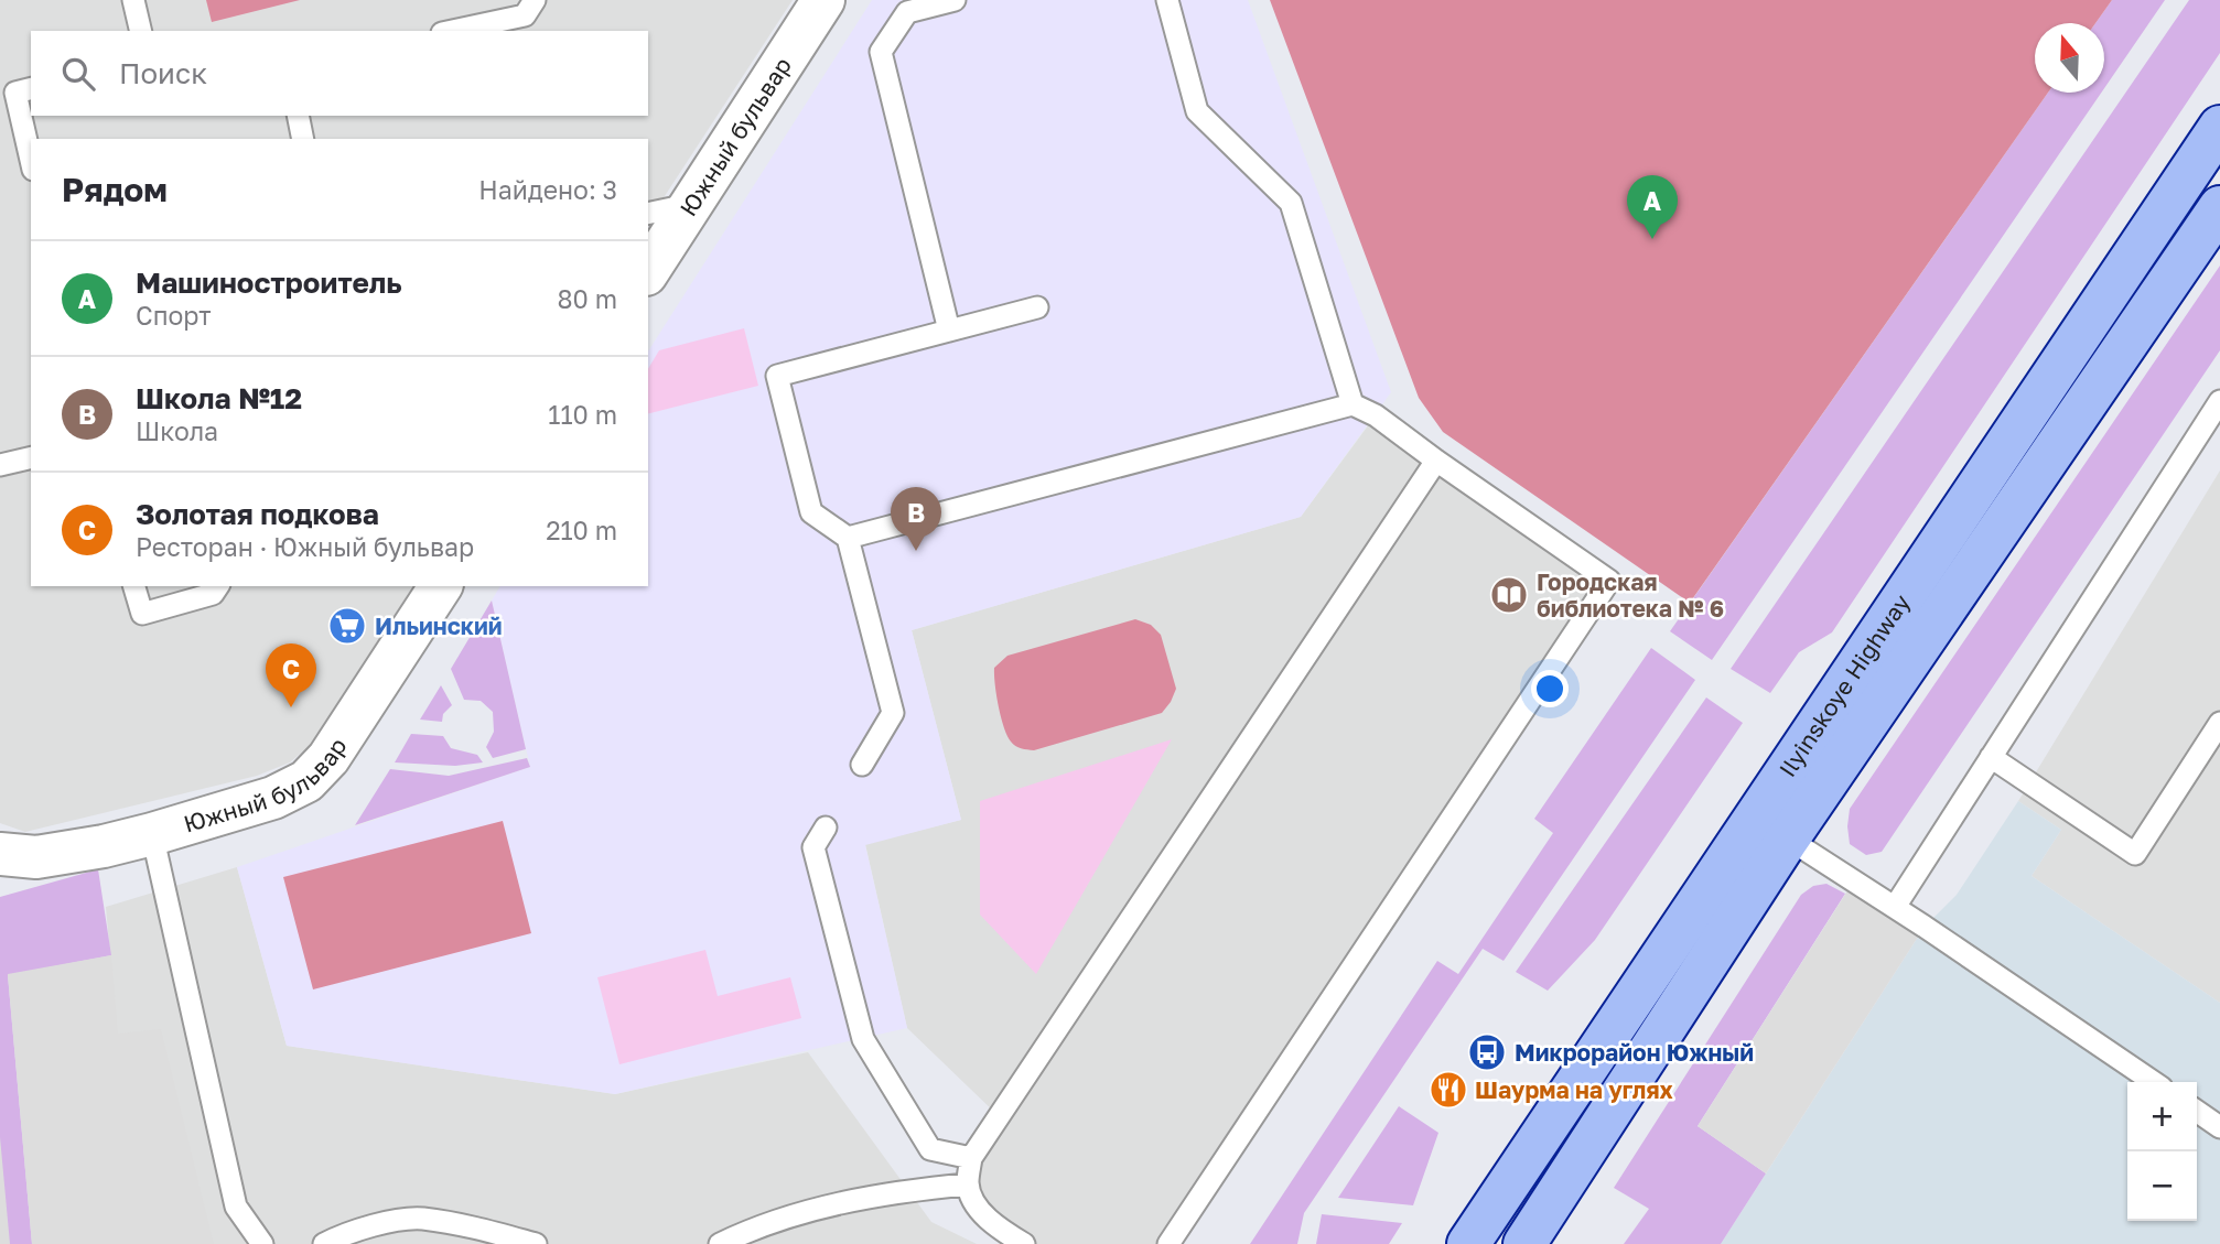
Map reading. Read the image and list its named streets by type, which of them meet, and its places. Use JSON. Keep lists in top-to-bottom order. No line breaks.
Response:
{"streets":{"main road":["Ilyinskoye Highway"],"street":["Южный бульвар"]},"places":{"library":["Городская библиотека № 6"],"supermarket":["Ильинский"],"bus stop":["Микрорайон Южный"],"restaurant":["Шаурма на углях"]},"north":"top","page":{"search":"Поиск","heading":["Рядом","Найдено: 3"],"pins":["A","B","C"],"list":[{"mark":"A","name":"Машиностроитель","note":"Спорт","value":"80 m"},{"mark":"B","name":"Школа №12","note":"Школа","value":"110 m"},{"mark":"C","name":"Золотая подкова","note":"Ресторан · Южный бульвар","value":"210 m"}],"map_buttons":["+","−"]}}
